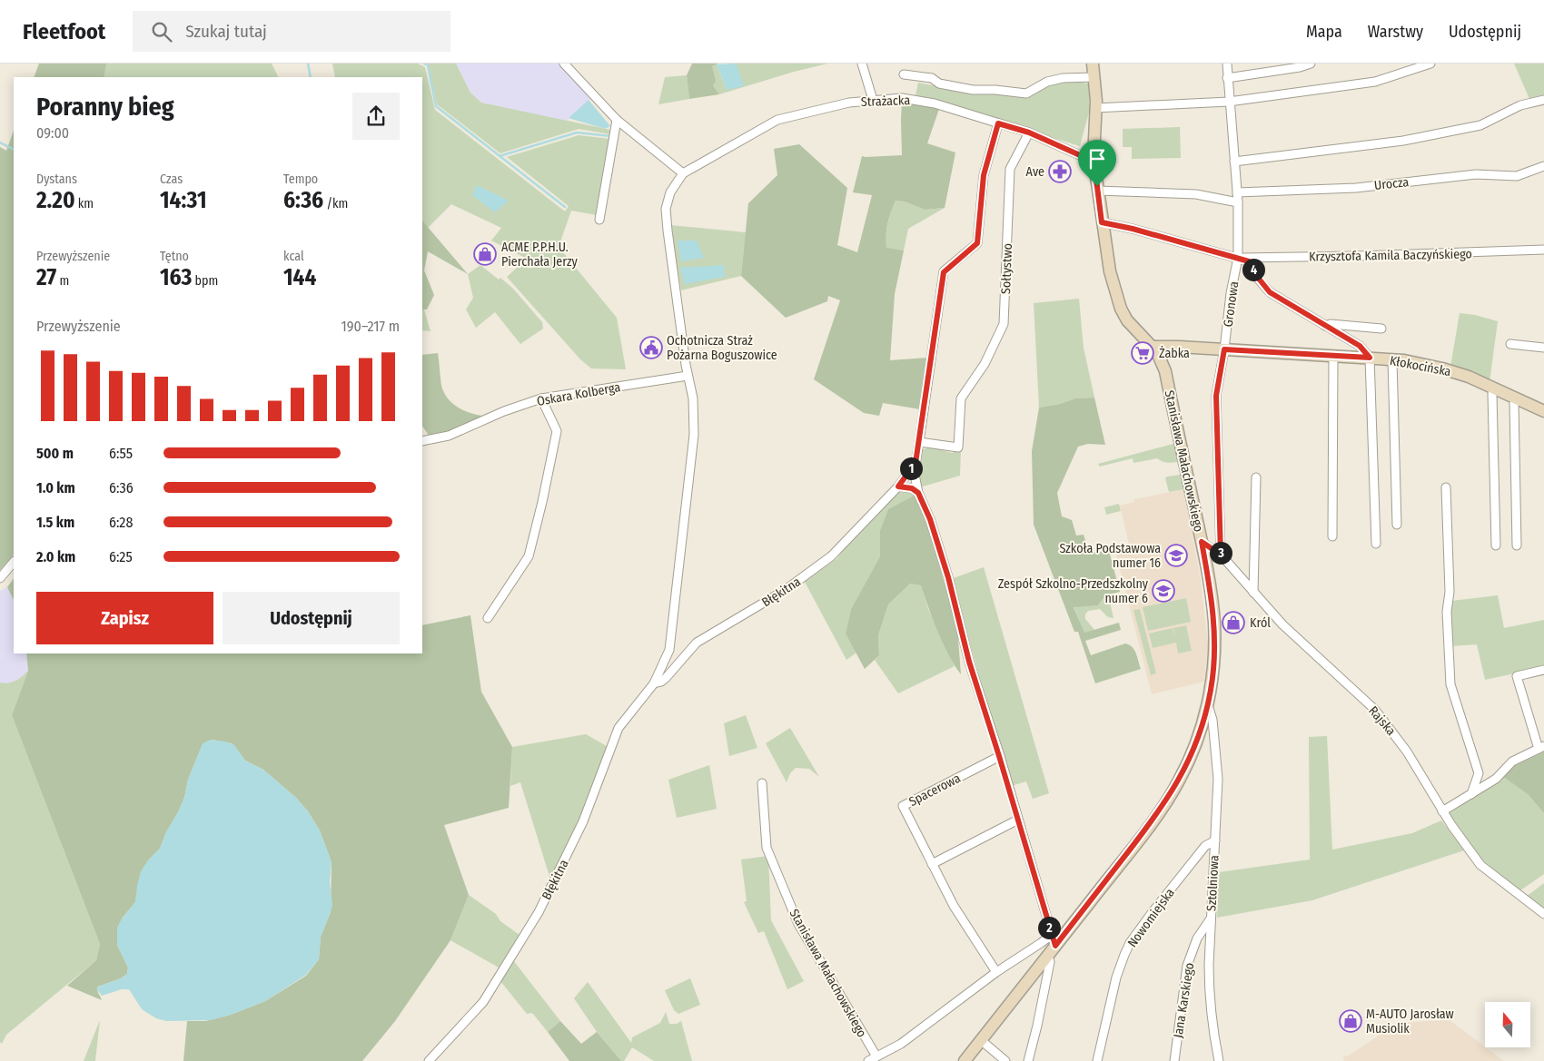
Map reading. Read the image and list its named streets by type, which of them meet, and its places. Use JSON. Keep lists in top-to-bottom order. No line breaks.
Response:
{"streets":{"street":["Strażacka","Urocza","Krzysztofa Kamila Baczyńskiego","Sołtystwo","Gronowa","Kłokocińska","Oskara Kolberga","Stanisława Małachowskiego","Błękitna","Rajska","Spacerowa","Sztolniowa","Nowomiejska","Jana Karskiego"]},"crossings":[["Strażacka","Sołtystwo"],["Strażacka","Oskara Kolberga"],["Strażacka","Stanisława Małachowskiego"],["Strażacka","Błękitna"],["Urocza","Gronowa"],["Krzysztofa Kamila Baczyńskiego","Gronowa"],["Gronowa","Kłokocińska"],["Gronowa","Rajska"],["Kłokocińska","Stanisława Małachowskiego"],["Oskara Kolberga","Błękitna"],["Stanisława Małachowskiego","Rajska"],["Stanisława Małachowskiego","Sztolniowa"],["Sztolniowa","Nowomiejska"],["Sztolniowa","Jana Karskiego"]],"places":{"pharmacy":["Ave"],"shop":["ACME P.P.H.U. Pierchała Jerzy","Król","M-AUTO Jarosław Musiolik"],"public building":["Ochotnicza Straż Pożarna Boguszowice"],"supermarket":["Żabka"],"school or university":["Szkoła Podstawowa numer 16","Zespół Szkolno-Przedszkolny numer 6"]},"north":"top","page":{"header":"Fleetfoot","search":"Szukaj tutaj","nav":["Mapa","Warstwy","Udostępnij"],"heading":["Poranny bieg","09:00"],"stats":[["Dystans","2.20 km"],["Czas","14:31"],["Tempo","6:36 /km"],["Przewyższenie","27 m"],["Tętno","163 bpm"],["kcal","144"]],"pins":["4","1","3","2"],"chart":["Przewyższenie","190–217 m"],"list":[{"name":"500 m","note":"6:55"},{"name":"1.0 km","note":"6:36"},{"name":"1.5 km","note":"6:28"},{"name":"2.0 km","note":"6:25"}],"buttons":["Zapisz","Udostępnij"]}}
